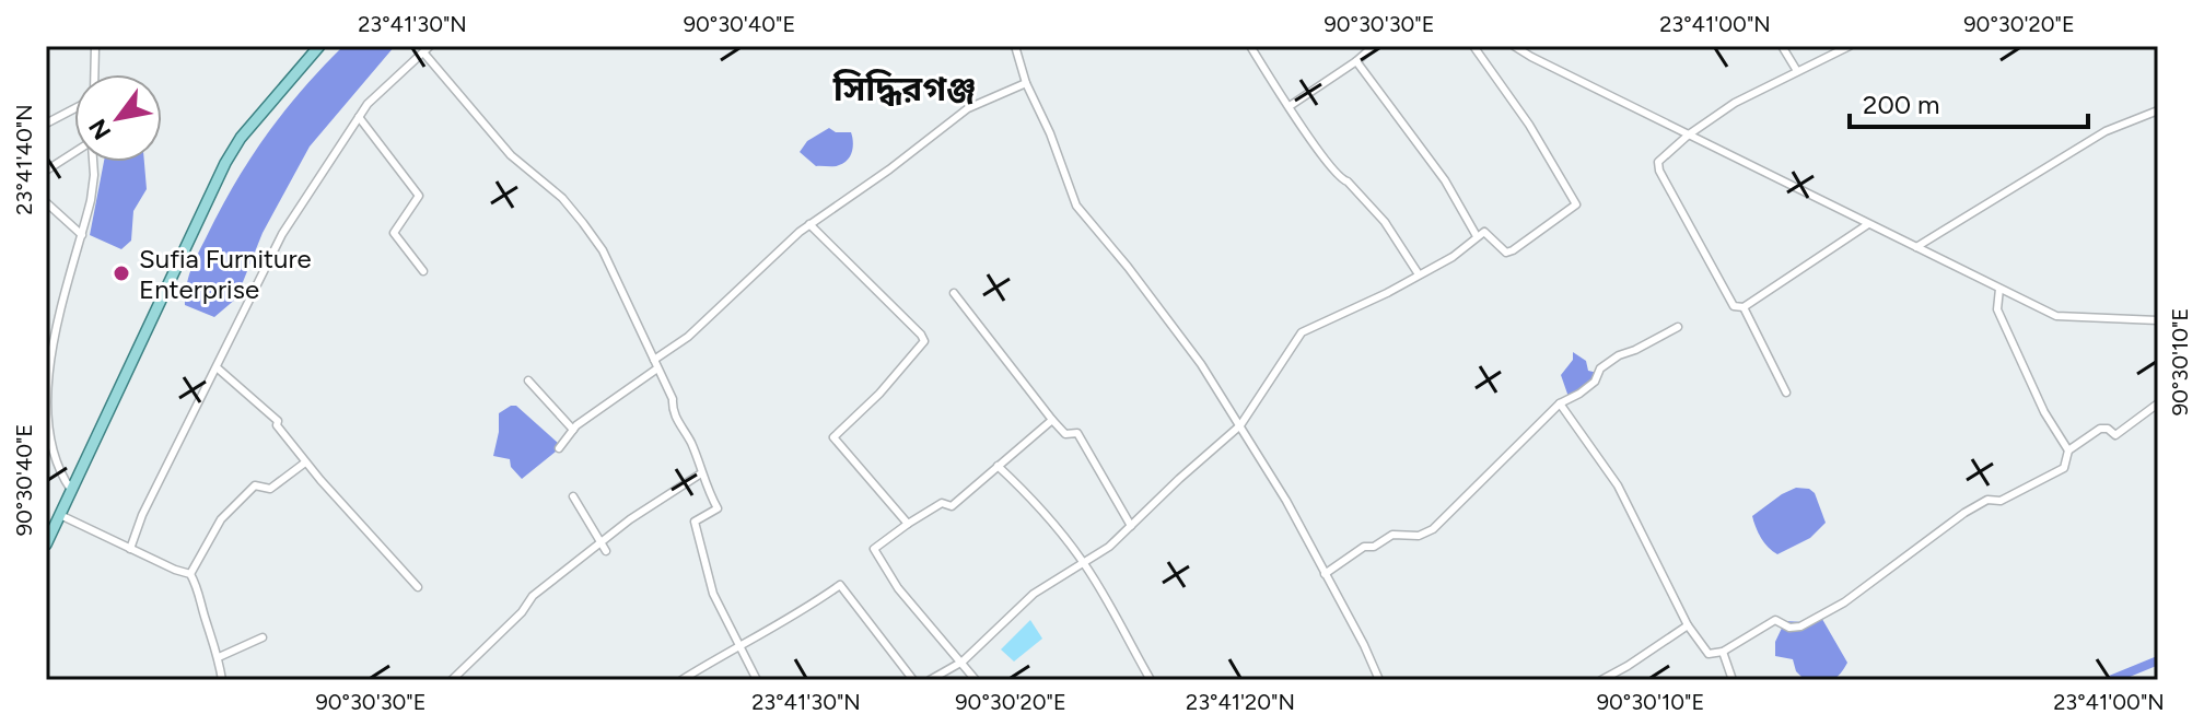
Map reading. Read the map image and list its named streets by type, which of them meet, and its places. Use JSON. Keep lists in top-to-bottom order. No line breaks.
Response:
{"districts":["সিদ্ধিরগঞ্জ"],"places":["Sufia Furniture Enterprise"],"scale_bar":"200 m","north":"bottom left","coordinates":["23°41'30\"N","90°30'40\"E","90°30'30\"E","23°41'00\"N","90°30'20\"E","23°41'40\"N","90°30'10\"E","23°41'20\"N"]}
